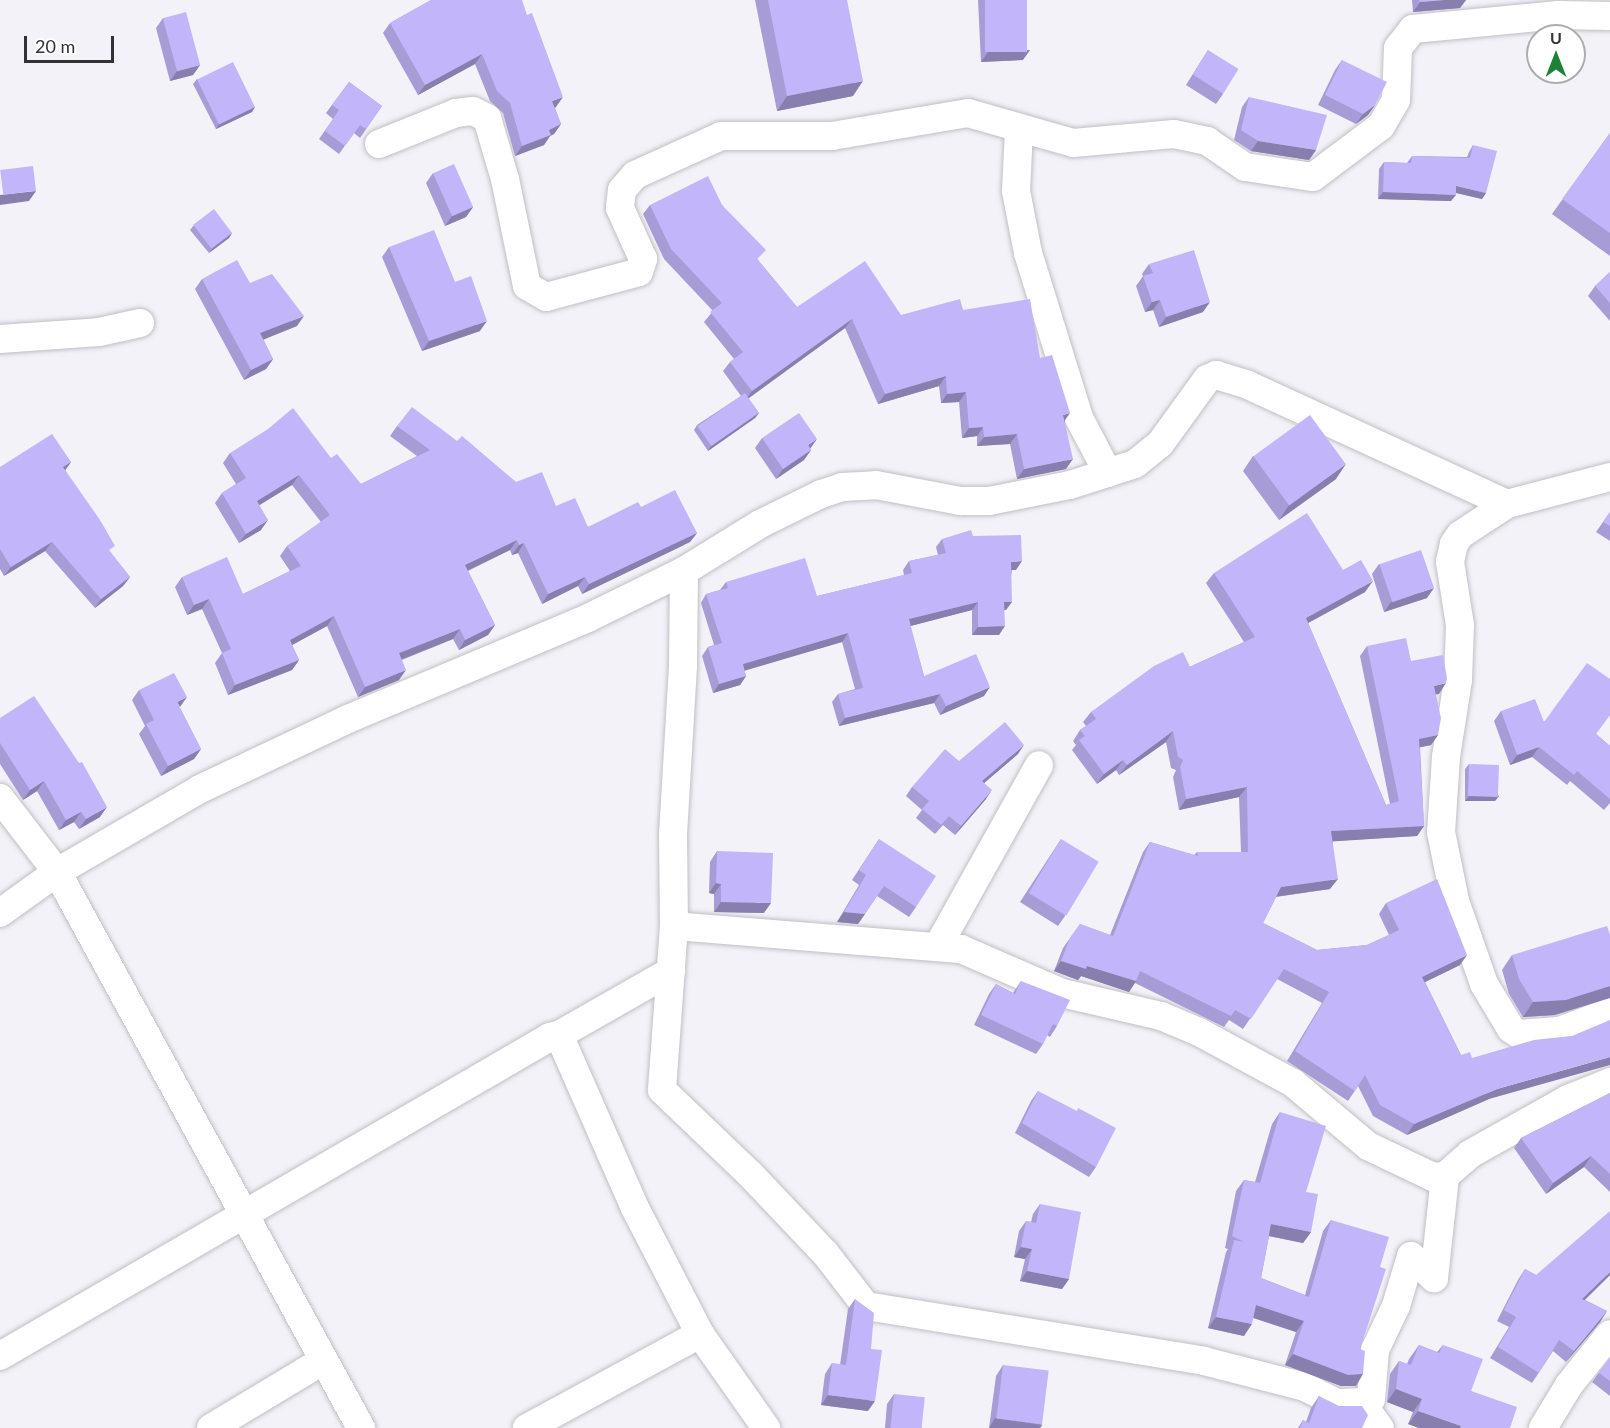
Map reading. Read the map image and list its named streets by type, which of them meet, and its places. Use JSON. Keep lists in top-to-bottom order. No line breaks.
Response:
{"scale_bar":"20 m","north":"top"}
